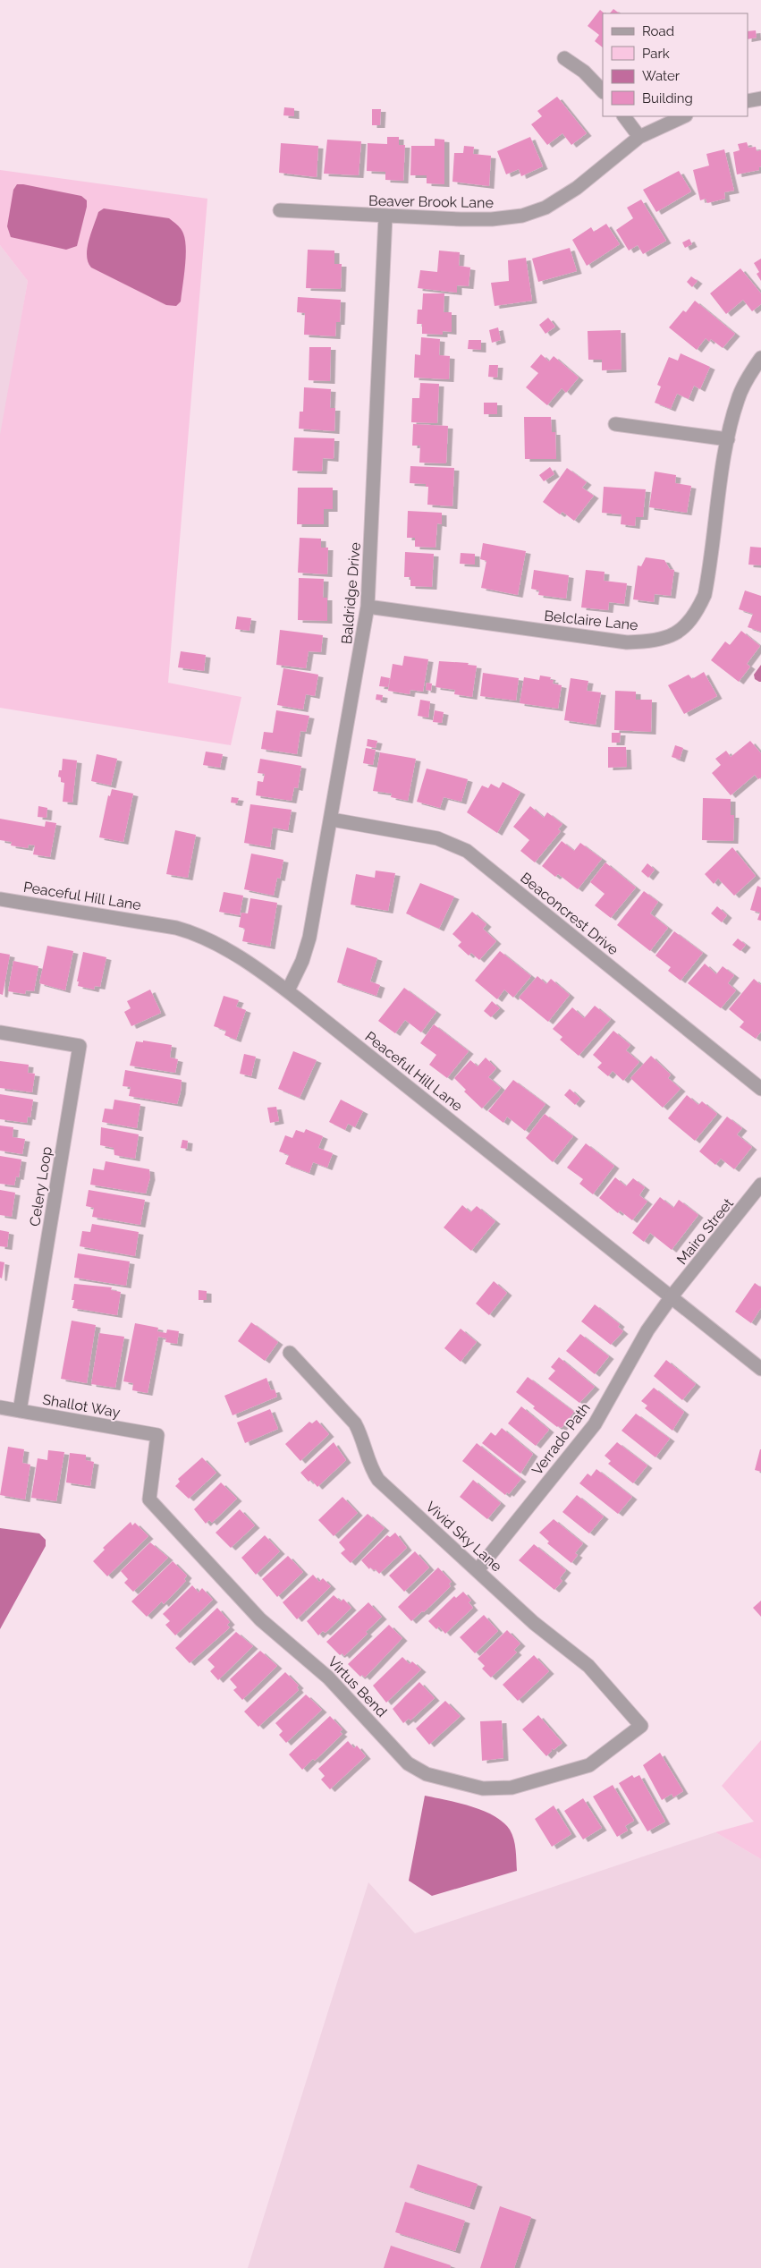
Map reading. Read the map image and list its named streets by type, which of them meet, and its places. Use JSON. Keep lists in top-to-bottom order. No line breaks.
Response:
{"streets":{"street":["Beaver Brook Lane","Baldridge Drive","Belclaire Lane","Peaceful Hill Lane","Beaconcrest Drive","Celery Loop","Mairo Street","Shallot Way","Verrado Path","Vivid Sky Lane","Virtus Bend"]},"crossings":[["Beaver Brook Lane","Baldridge Drive"],["Baldridge Drive","Belclaire Lane"],["Baldridge Drive","Peaceful Hill Lane"],["Baldridge Drive","Beaconcrest Drive"],["Peaceful Hill Lane","Mairo Street"],["Peaceful Hill Lane","Verrado Path"],["Celery Loop","Shallot Way"],["Mairo Street","Verrado Path"],["Shallot Way","Virtus Bend"],["Verrado Path","Vivid Sky Lane"],["Vivid Sky Lane","Virtus Bend"]],"legend":["Road","Park","Water","Building"]}
